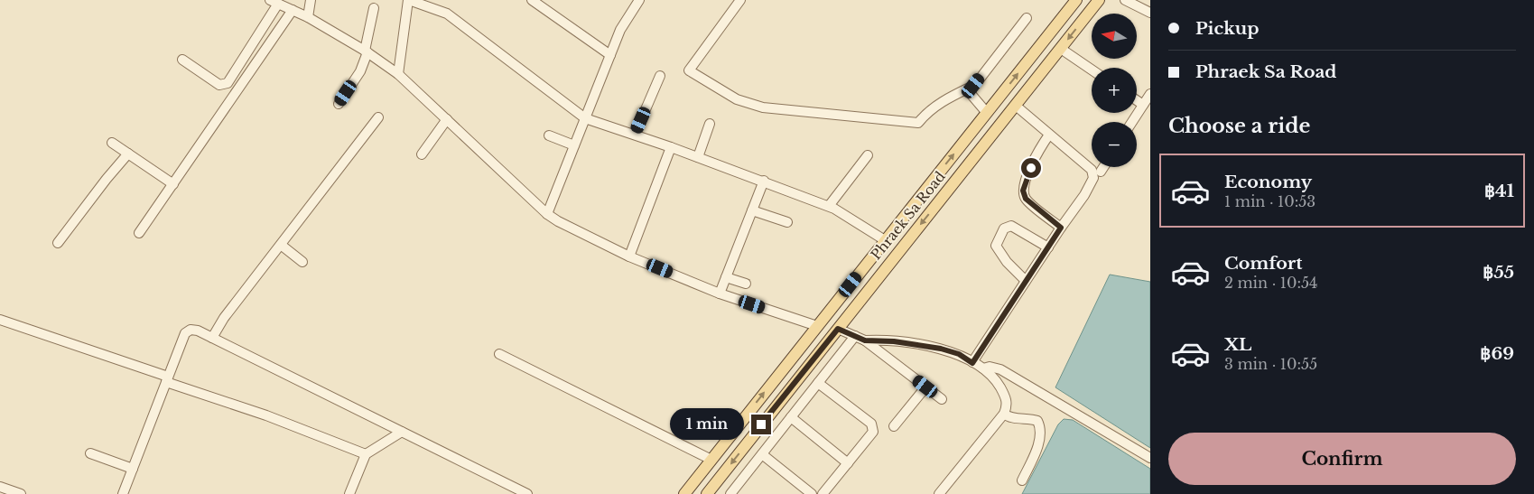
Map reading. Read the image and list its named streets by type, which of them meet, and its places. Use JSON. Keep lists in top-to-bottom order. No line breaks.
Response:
{"streets":{"main road":["Phraek Sa Road"]},"north":"left","page":{"banner":["Pickup","Phraek Sa Road"],"map_buttons":["+","−"],"heading":"Choose a ride","list":[{"name":"Economy","note":"1 min · 10:53","value":"฿41"},{"name":"Comfort","note":"2 min · 10:54","value":"฿55"},{"name":"XL","note":"3 min · 10:55","value":"฿69"}],"bubble":"1 min","buttons":"Confirm"}}
